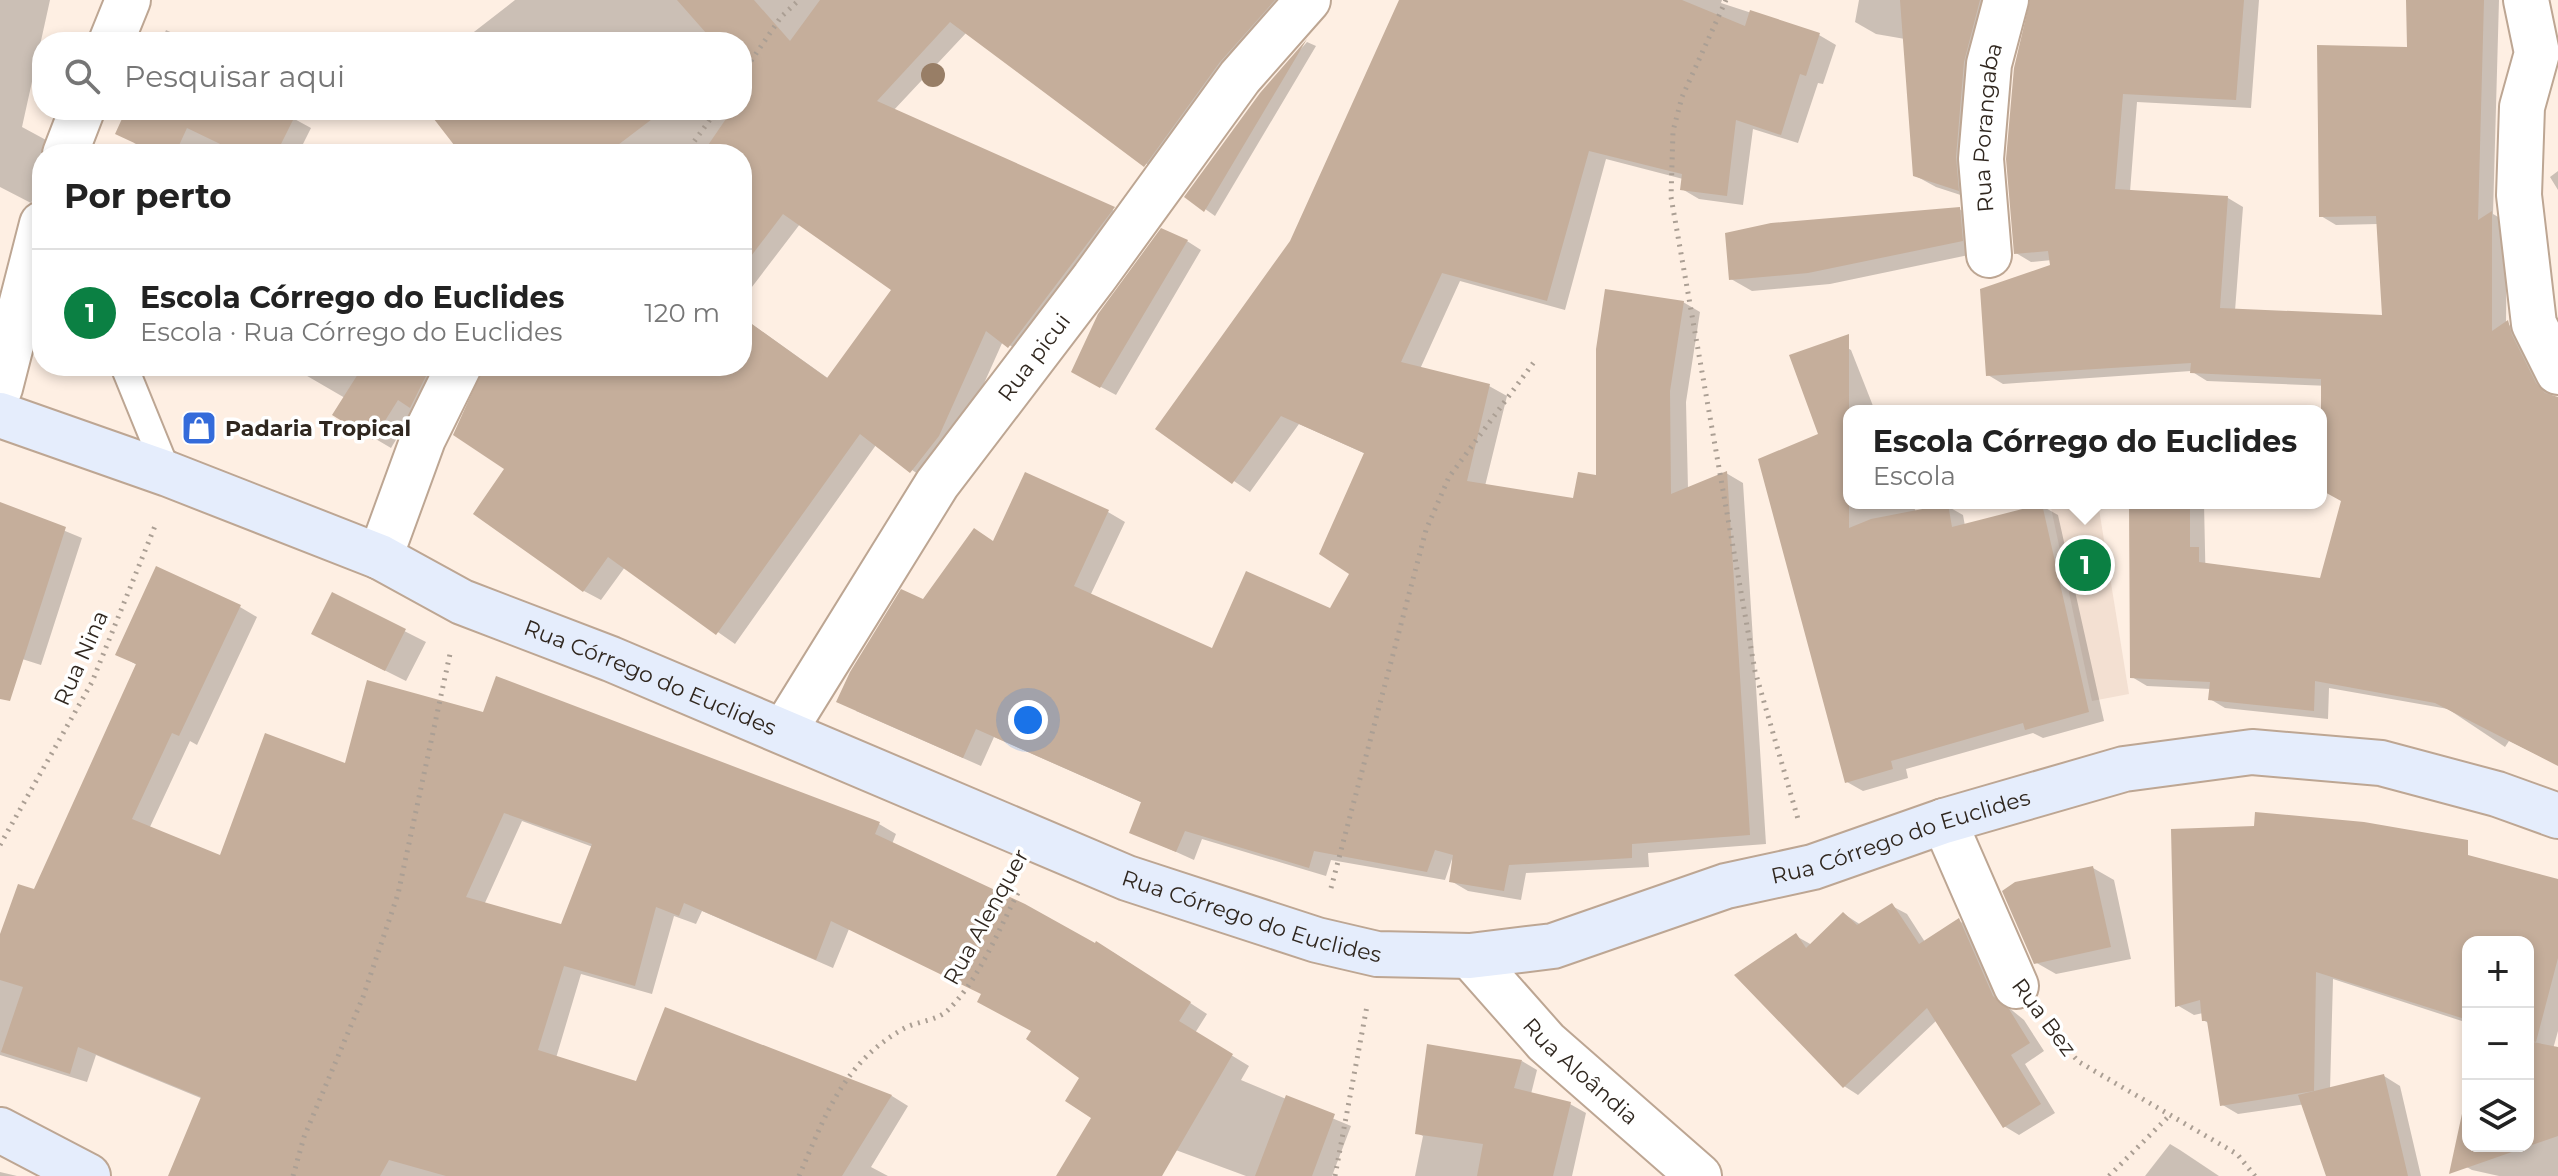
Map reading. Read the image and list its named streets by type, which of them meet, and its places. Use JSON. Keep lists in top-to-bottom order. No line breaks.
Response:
{"streets":{"main road":["Rua Córrego do Euclides"],"street":["Rua Porangaba","Rua picui","Rua Bez","Rua Aloândia"],"path":["Rua Nina","Rua Alenquer"]},"crossings":[["Rua picui","Rua Córrego do Euclides"],["Rua Nina","Rua Córrego do Euclides"],["Rua Córrego do Euclides","Rua Alenquer"],["Rua Córrego do Euclides","Rua Bez"],["Rua Córrego do Euclides","Rua Aloândia"]],"places":{"shop":["Padaria Tropical"]},"page":{"search":"Pesquisar aqui","heading":"Por perto","list":[{"mark":"1","name":"Escola Córrego do Euclides","note":"Escola · Rua Córrego do Euclides","value":"120 m"}],"popup":["Escola Córrego do Euclides","Escola"],"pins":"1","map_buttons":["+","−"]}}
